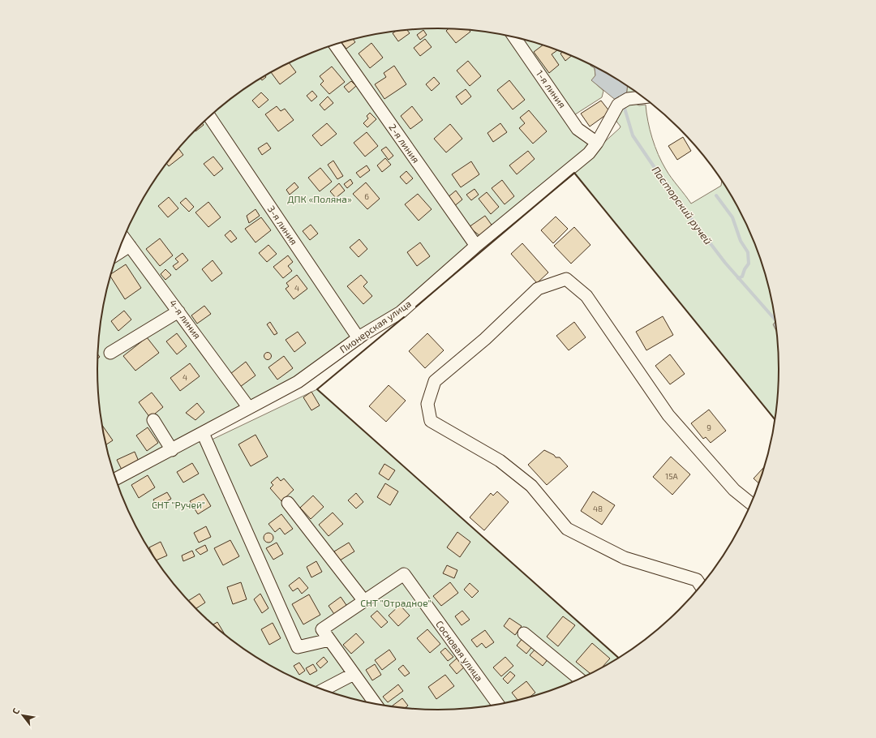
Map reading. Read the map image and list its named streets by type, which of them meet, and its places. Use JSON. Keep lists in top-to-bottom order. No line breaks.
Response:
{"streets":{"street":["1-я линия","2-я линия","3-я линия","4-я линия","Пионерская улица","Сосновая улица"]},"crossings":[["1-я линия","Пионерская улица"],["2-я линия","Пионерская улица"],["3-я линия","Пионерская улица"],["4-я линия","Пионерская улица"]],"water":["Пасторский ручей"],"parks":["ДПК «Поляна»","СНТ \"Ручей\"","СНТ \"Отрадное\""],"house_numbers":["6","4","4","9","15А","48"],"north":"top left"}
